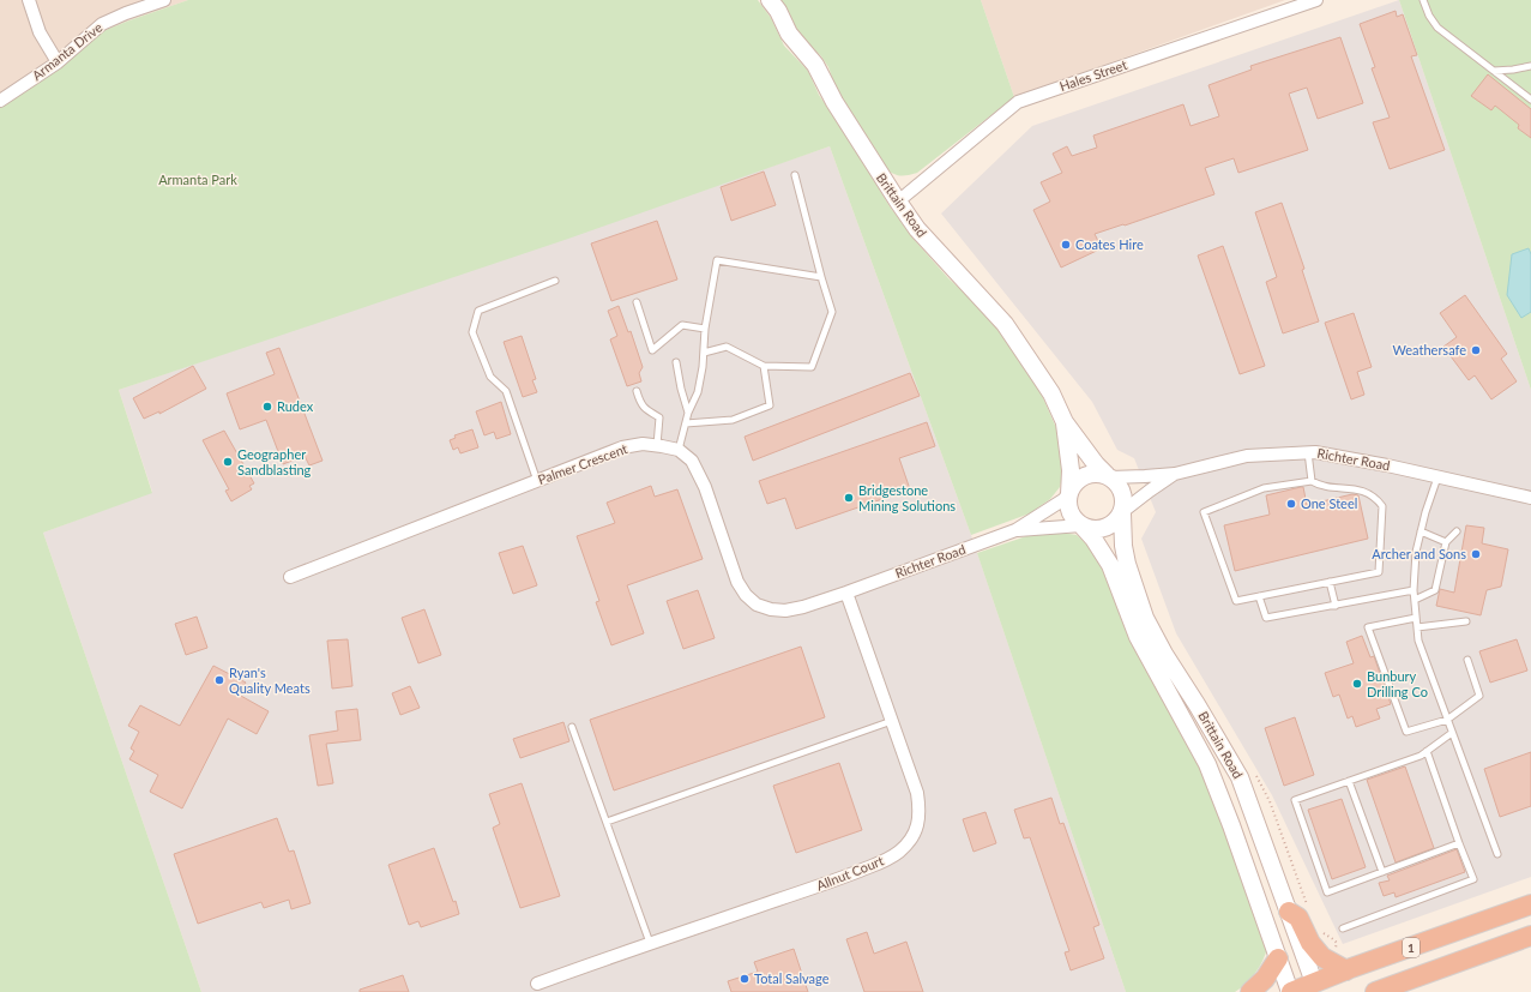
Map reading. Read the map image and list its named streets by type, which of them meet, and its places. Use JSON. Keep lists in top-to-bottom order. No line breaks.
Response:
{"streets":{"highway":["1"],"main road":["Brittain Road"],"street":["Armanta Drive","Hales Street","Richter Road","Palmer Crescent","Allnut Court"]},"crossings":[["Hales Street","Brittain Road"],["Brittain Road","Richter Road"],["Brittain Road","1"],["Richter Road","Allnut Court"]],"parks":["Armanta Park"],"places":["Coates Hire","Weathersafe","Rudex","Geographer Sandblasting","Bridgestone Mining Solutions","One Steel","Archer and Sons","Ryan's Quality Meats","Bunbury Drilling Co","Total Salvage"]}
